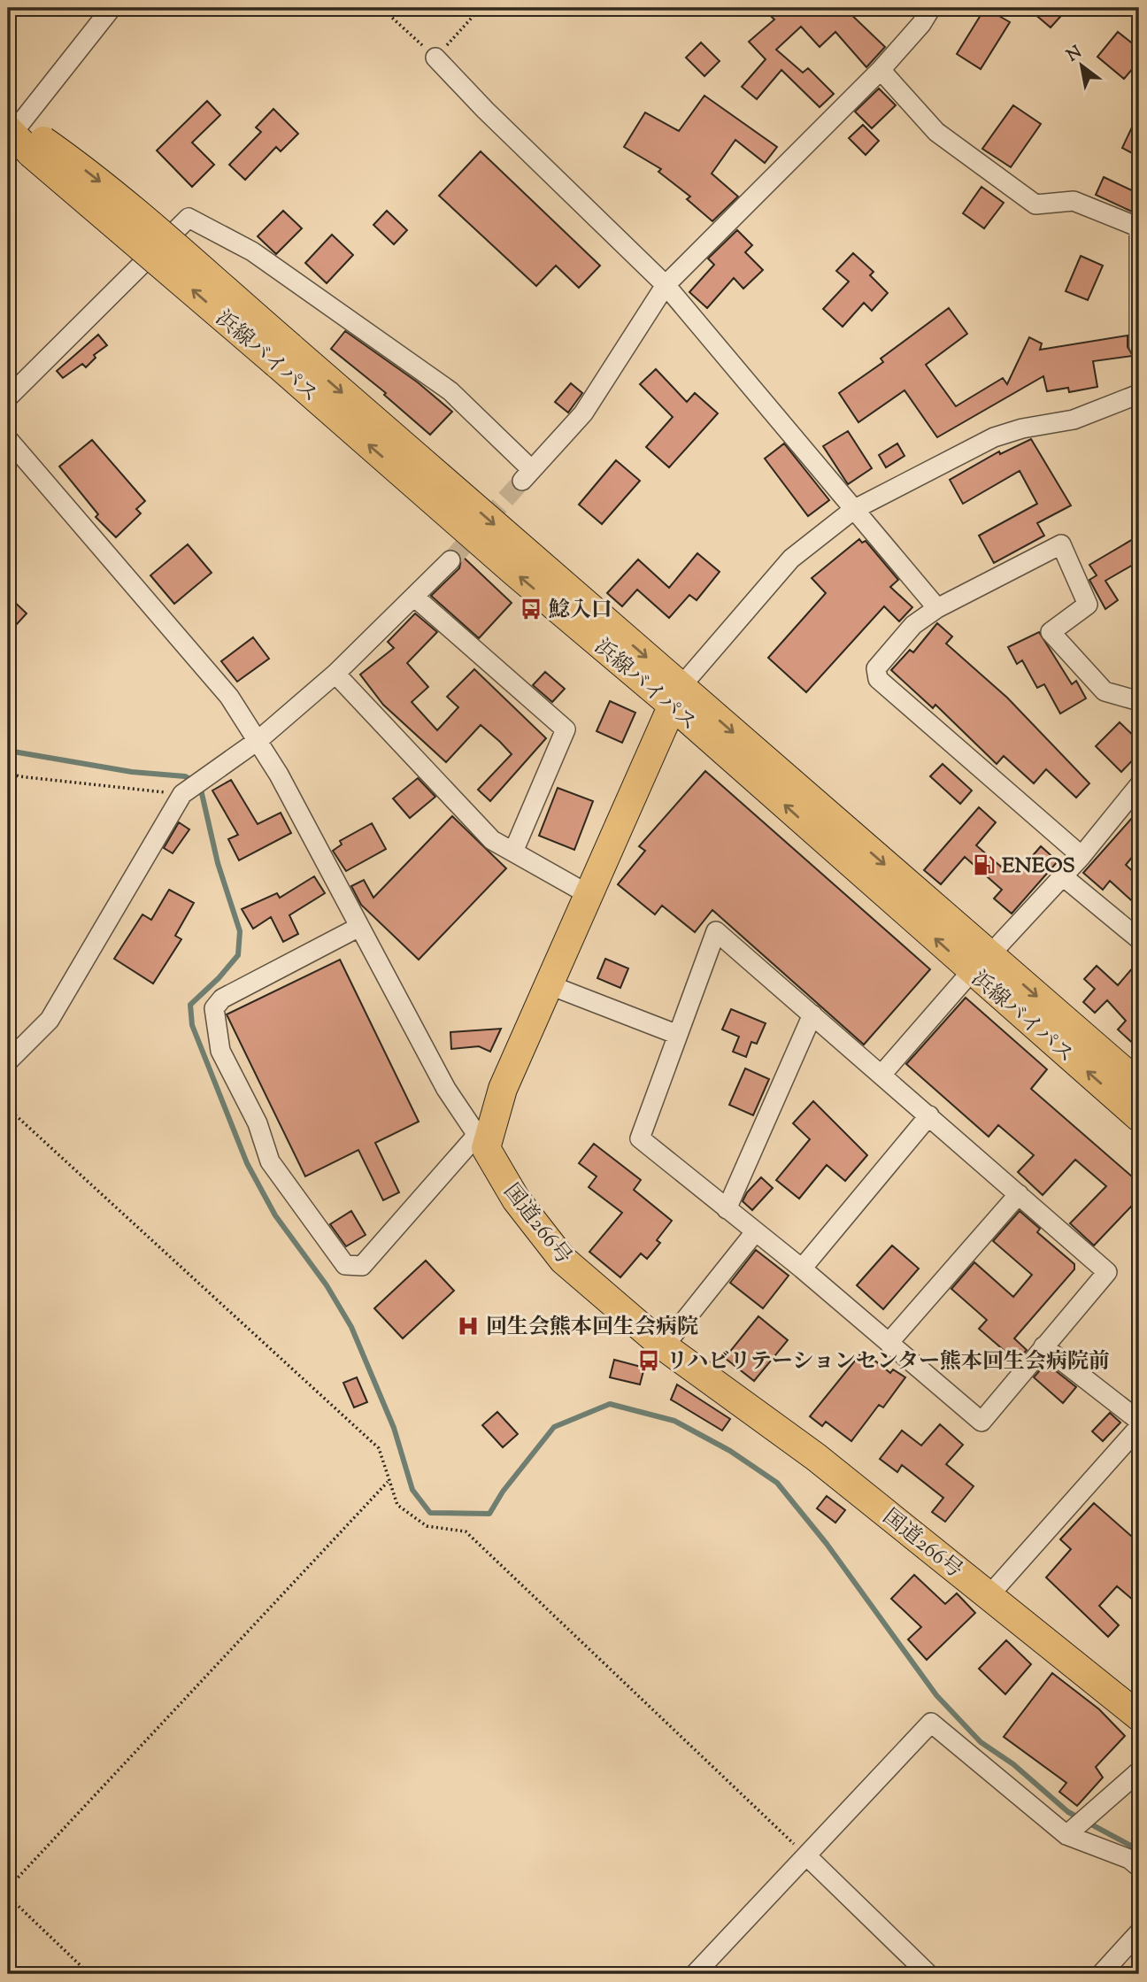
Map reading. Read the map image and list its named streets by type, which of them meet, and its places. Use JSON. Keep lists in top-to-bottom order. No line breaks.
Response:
{"streets":{"highway":["浜線バイパス","国道266号"]},"places":{"bus stop":["鯰入口","リハビリテーションセンター熊本回生会病院前"],"fuel station":["ENEOS"],"hospital":["回生会熊本回生会病院"]},"north":"top left"}
